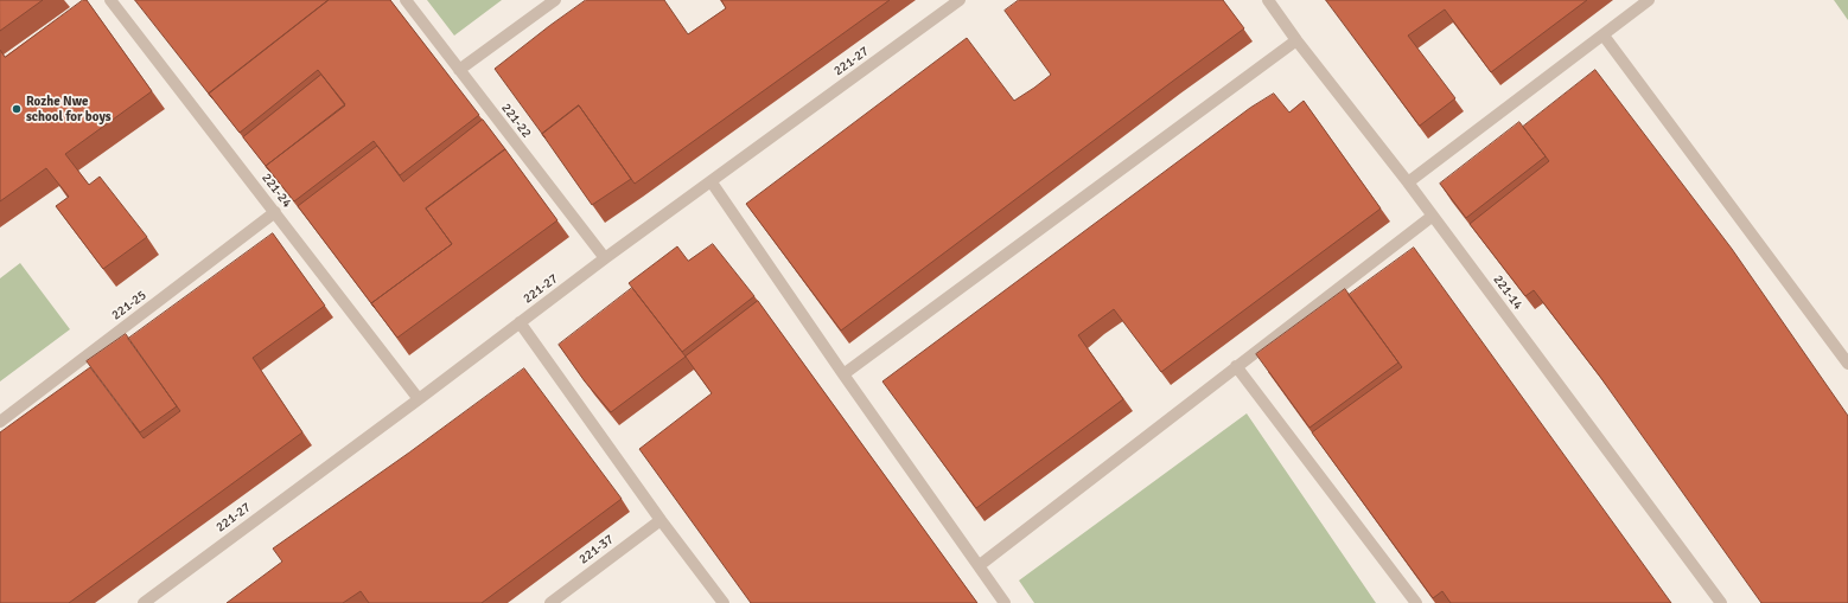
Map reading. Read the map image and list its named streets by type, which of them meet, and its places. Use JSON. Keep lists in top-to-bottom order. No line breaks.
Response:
{"streets":{"street":["221-27","221-22","221-24","221-14","221-25","221-37"]},"crossings":[["221-27","221-22"],["221-27","221-24"],["221-24","221-25"]],"places":["Rozhe Nwe school for boys"]}
